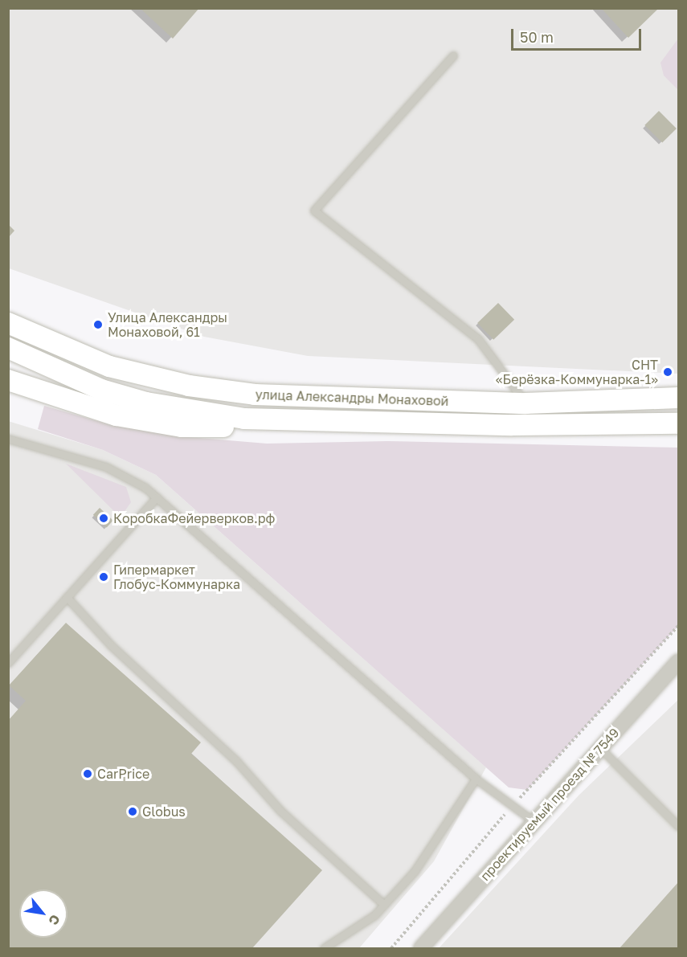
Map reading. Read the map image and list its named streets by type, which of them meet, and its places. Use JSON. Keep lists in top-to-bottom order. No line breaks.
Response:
{"streets":{"main road":["улица Александры Монаховой"],"street":["проектируемый проезд № 7549"]},"places":["Улица Александры Монаховой, 61","СНТ «Берёзка-Коммунарка-1»","КоробкаФейерверков.рф","Гипермаркет Глобус-Коммунарка","CarPrice","Globus"],"scale_bar":"50 m","north":"bottom right"}
